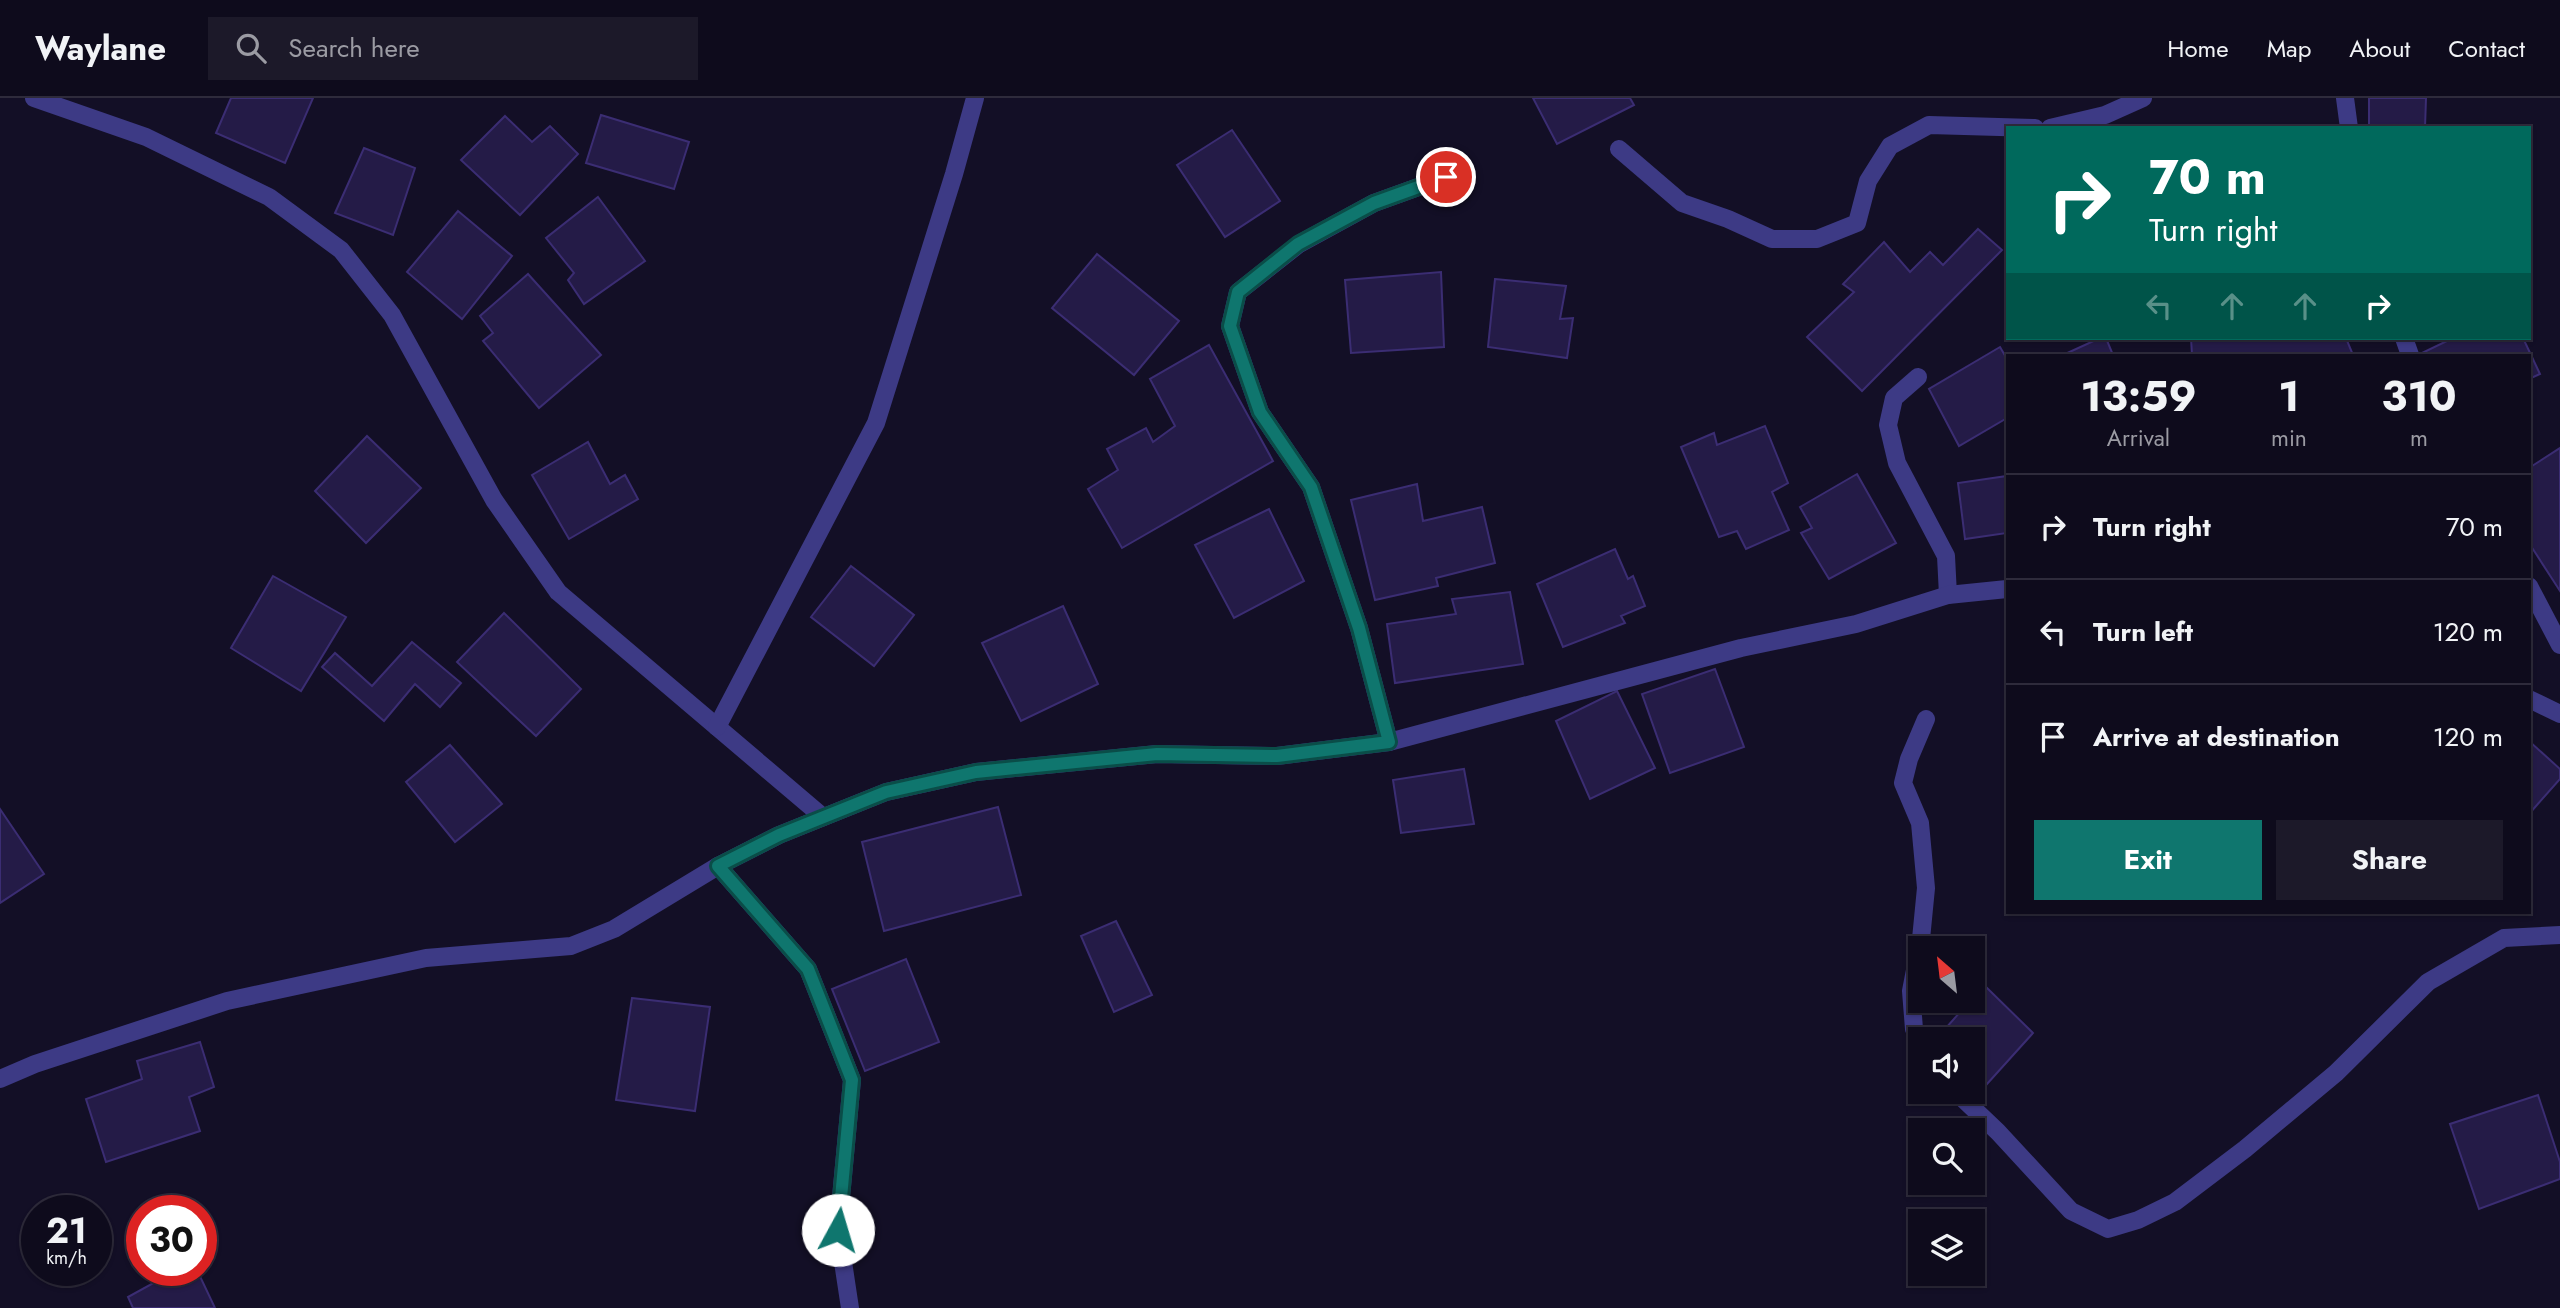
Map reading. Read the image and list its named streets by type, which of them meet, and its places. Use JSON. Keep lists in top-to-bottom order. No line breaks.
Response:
{"north":"top left","page":{"header":"Waylane","search":"Search here","nav":["Home","Map","About","Contact"],"turn":["70 m","Turn right"],"eta":["13:59","Arrival","1","min","310","m"],"list":[{"name":"Turn right","value":"70 m"},{"name":"Turn left","value":"120 m"},{"name":"Arrive at destination","value":"120 m"}],"buttons":["Exit","Share"],"speed":"21 km/h","limit":"30"}}
